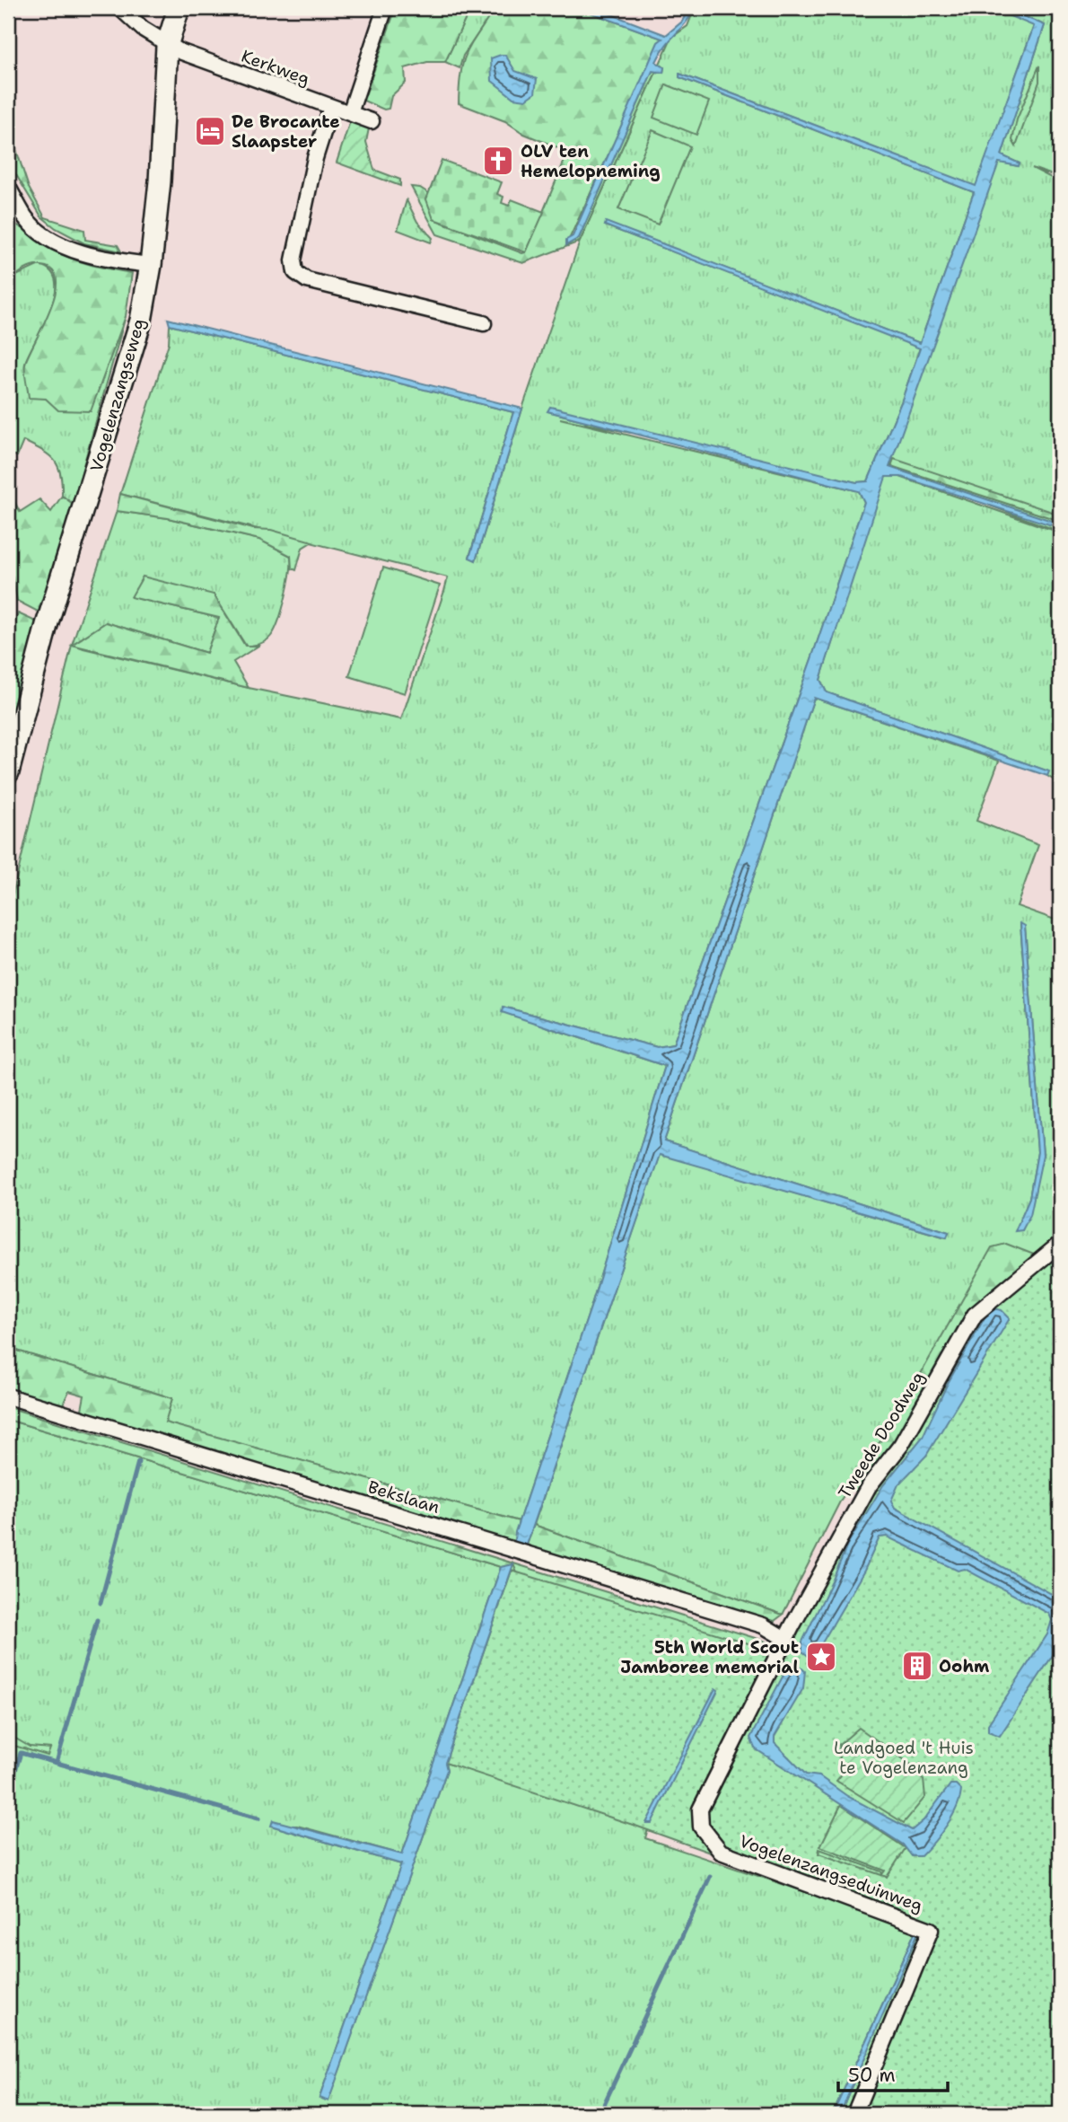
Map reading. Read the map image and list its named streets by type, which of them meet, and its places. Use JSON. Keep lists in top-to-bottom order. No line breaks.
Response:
{"streets":{"main road":["Vogelenzangseweg"],"street":["Kerkweg","Tweede Doodweg","Bekslaan","Vogelenzangseduinweg"]},"crossings":[["Kerkweg","Vogelenzangseweg"],["Tweede Doodweg","Bekslaan"],["Tweede Doodweg","Vogelenzangseduinweg"],["Bekslaan","Vogelenzangseduinweg"]],"parks":["Landgoed 't Huis te Vogelenzang"],"places":{"hotel":["De Brocante Slaapster"],"church":["OLV ten Hemelopneming"],"place":["5th World Scout Jamboree memorial"],"building":["Oohm"]},"scale_bar":"50 m"}
